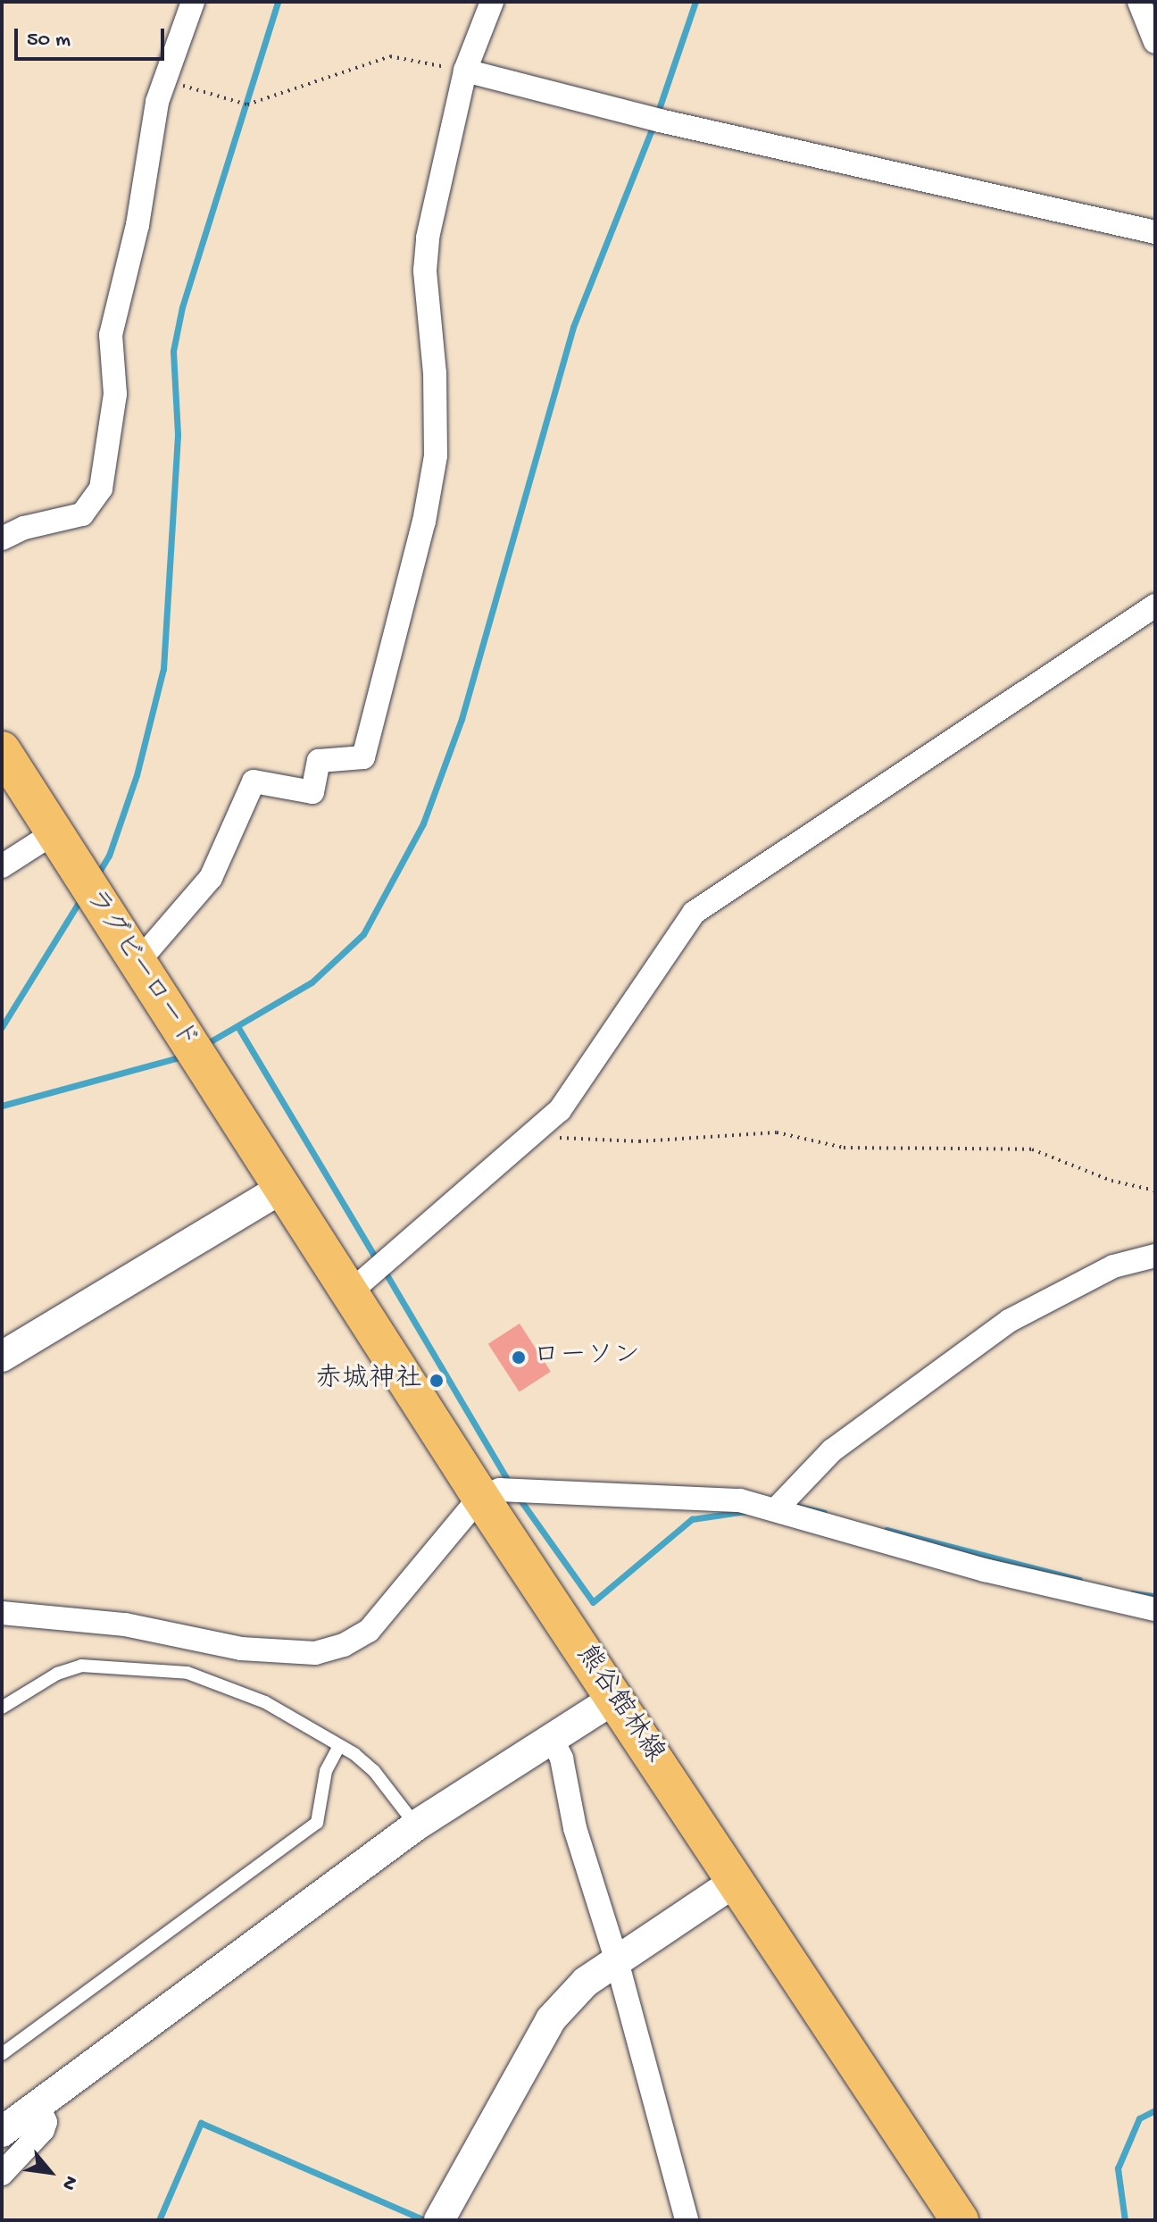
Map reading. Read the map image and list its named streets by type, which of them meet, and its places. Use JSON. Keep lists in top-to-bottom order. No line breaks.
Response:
{"streets":{"main road":["ラグビーロード","熊谷館林線"]},"crossings":[["ラグビーロード","熊谷館林線"]],"places":["ローソン","赤城神社"],"scale_bar":"50 m","north":"bottom right"}
